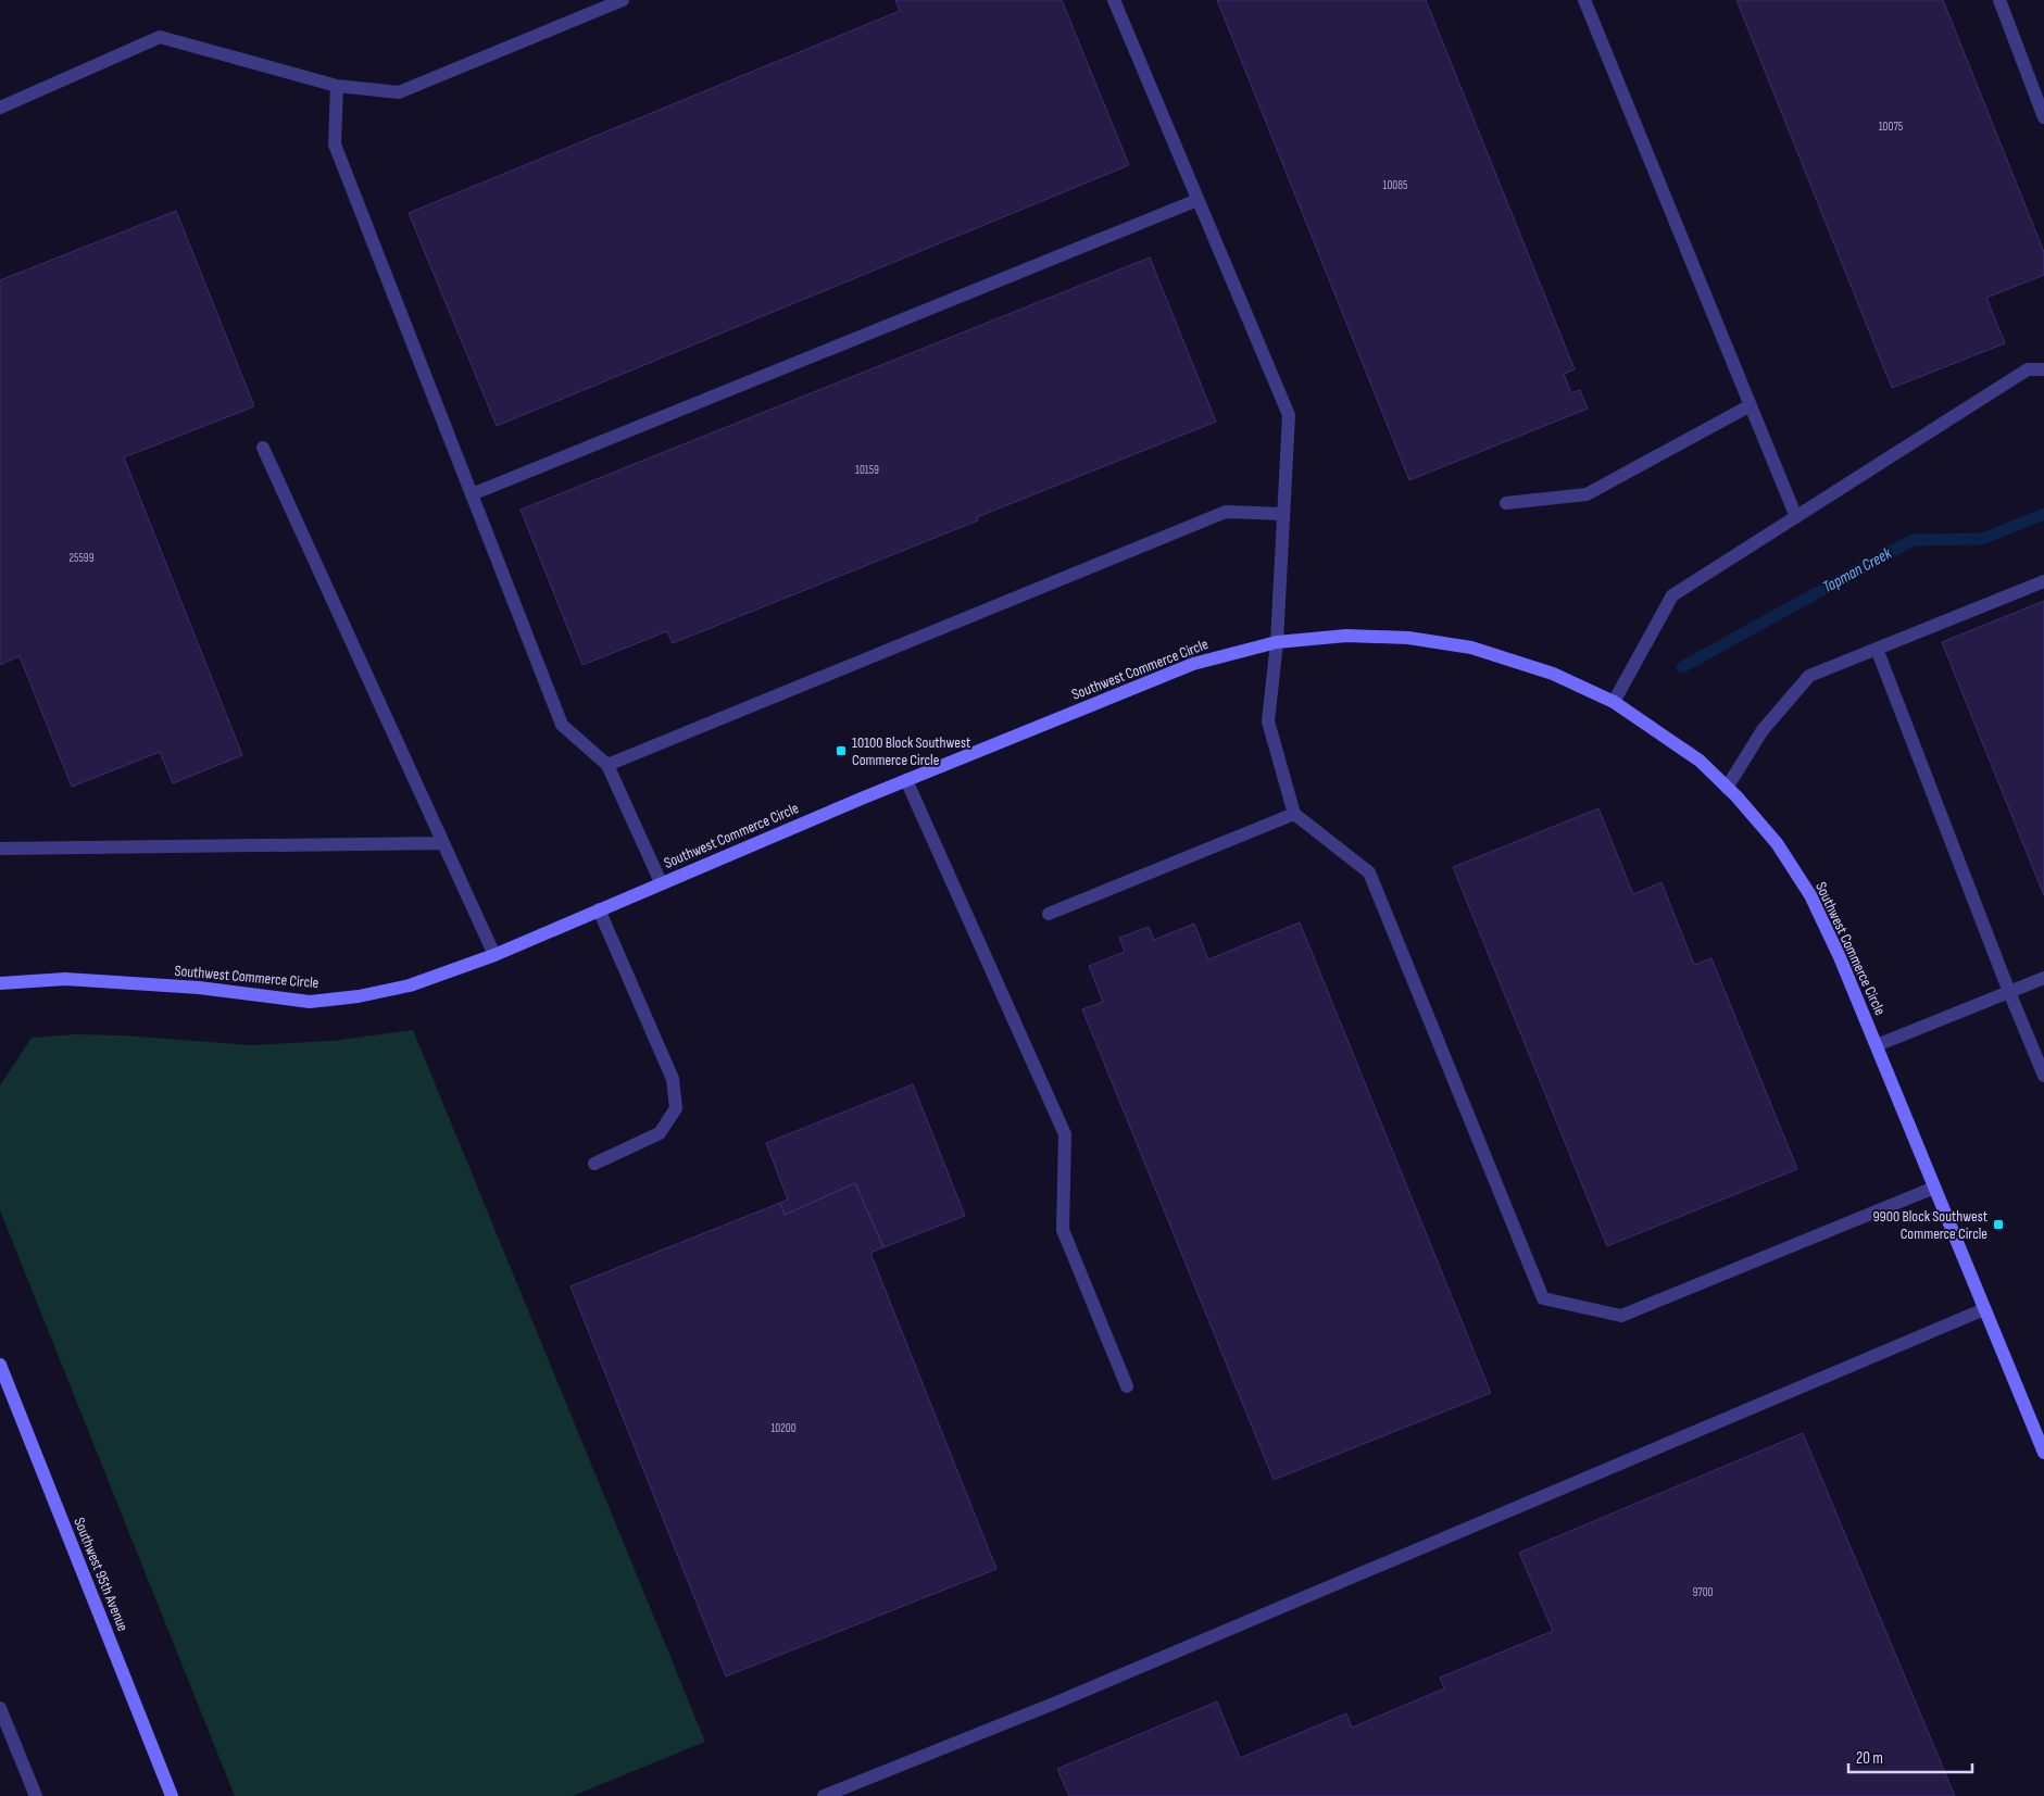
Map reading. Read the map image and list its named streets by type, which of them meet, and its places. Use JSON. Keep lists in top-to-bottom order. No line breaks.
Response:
{"streets":{"street":["Southwest Commerce Circle","Southwest 95th Avenue"]},"water":["Tapman Creek"],"places":{"transit":["10100 Block Southwest Commerce Circle","9900 Block Southwest Commerce Circle"]},"house_numbers":["10075","10085","10159","25599","10200","9700"],"scale_bar":"20 m"}
